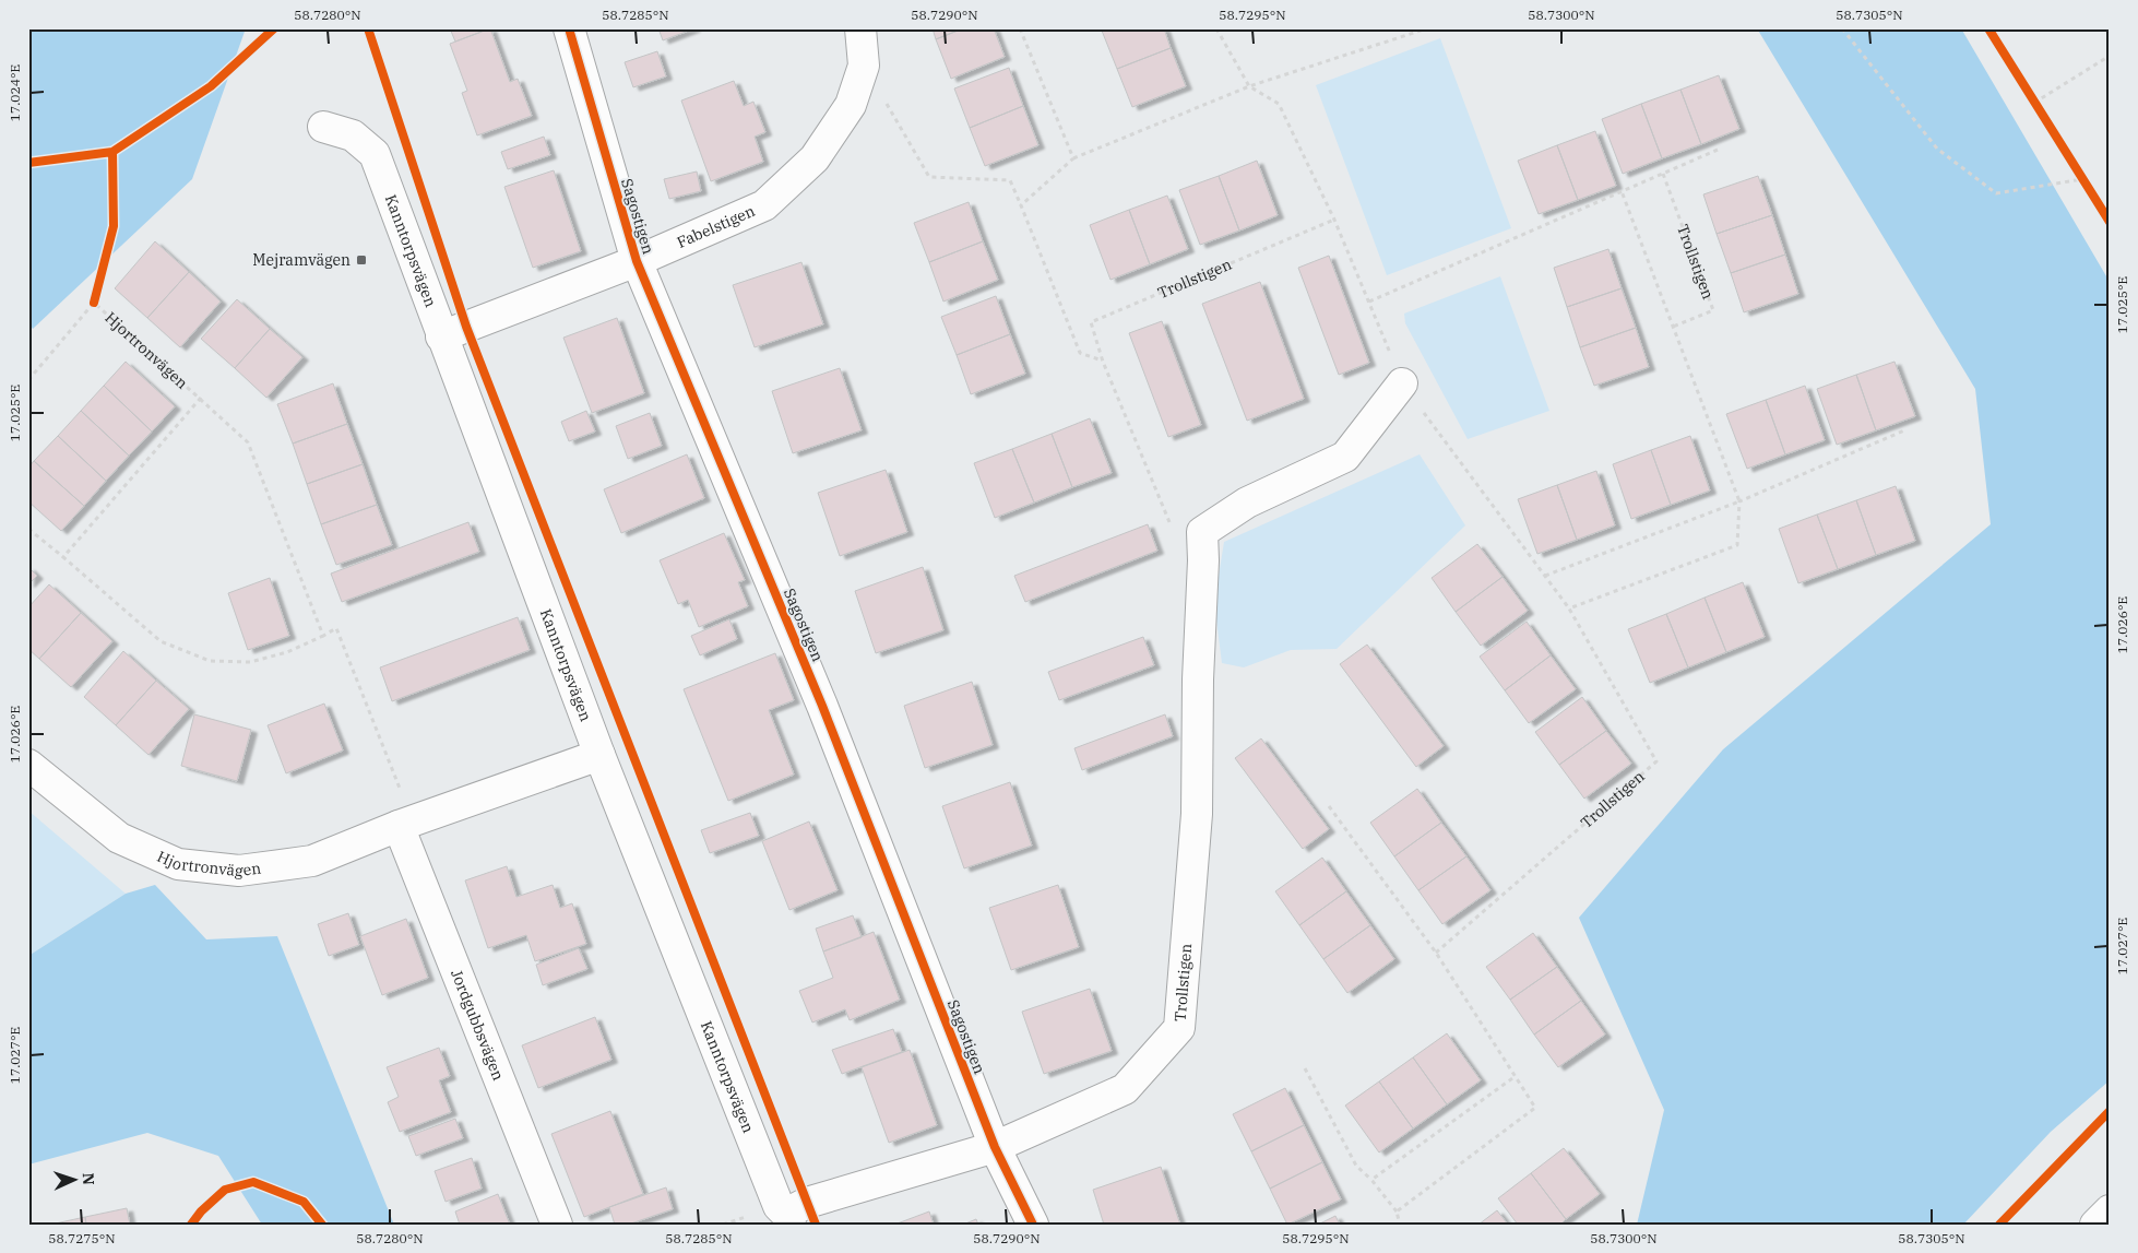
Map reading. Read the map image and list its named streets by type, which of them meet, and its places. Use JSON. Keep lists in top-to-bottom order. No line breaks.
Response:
{"streets":{"street":["Sagostigen","Fabelstigen","Kanntorpsvägen","Trollstigen","Hjortronvägen","Jordgubbsvägen"]},"crossings":[["Sagostigen","Fabelstigen"],["Sagostigen","Trollstigen"],["Fabelstigen","Kanntorpsvägen"],["Kanntorpsvägen","Trollstigen"],["Kanntorpsvägen","Hjortronvägen"],["Hjortronvägen","Jordgubbsvägen"]],"places":{"transit":["Mejramvägen"]},"north":"right","coordinates":["58.7280°N","58.7285°N","58.7290°N","58.7295°N","58.7300°N","58.7305°N","17.024°E","17.025°E","17.026°E","17.027°E","58.7275°N"]}
